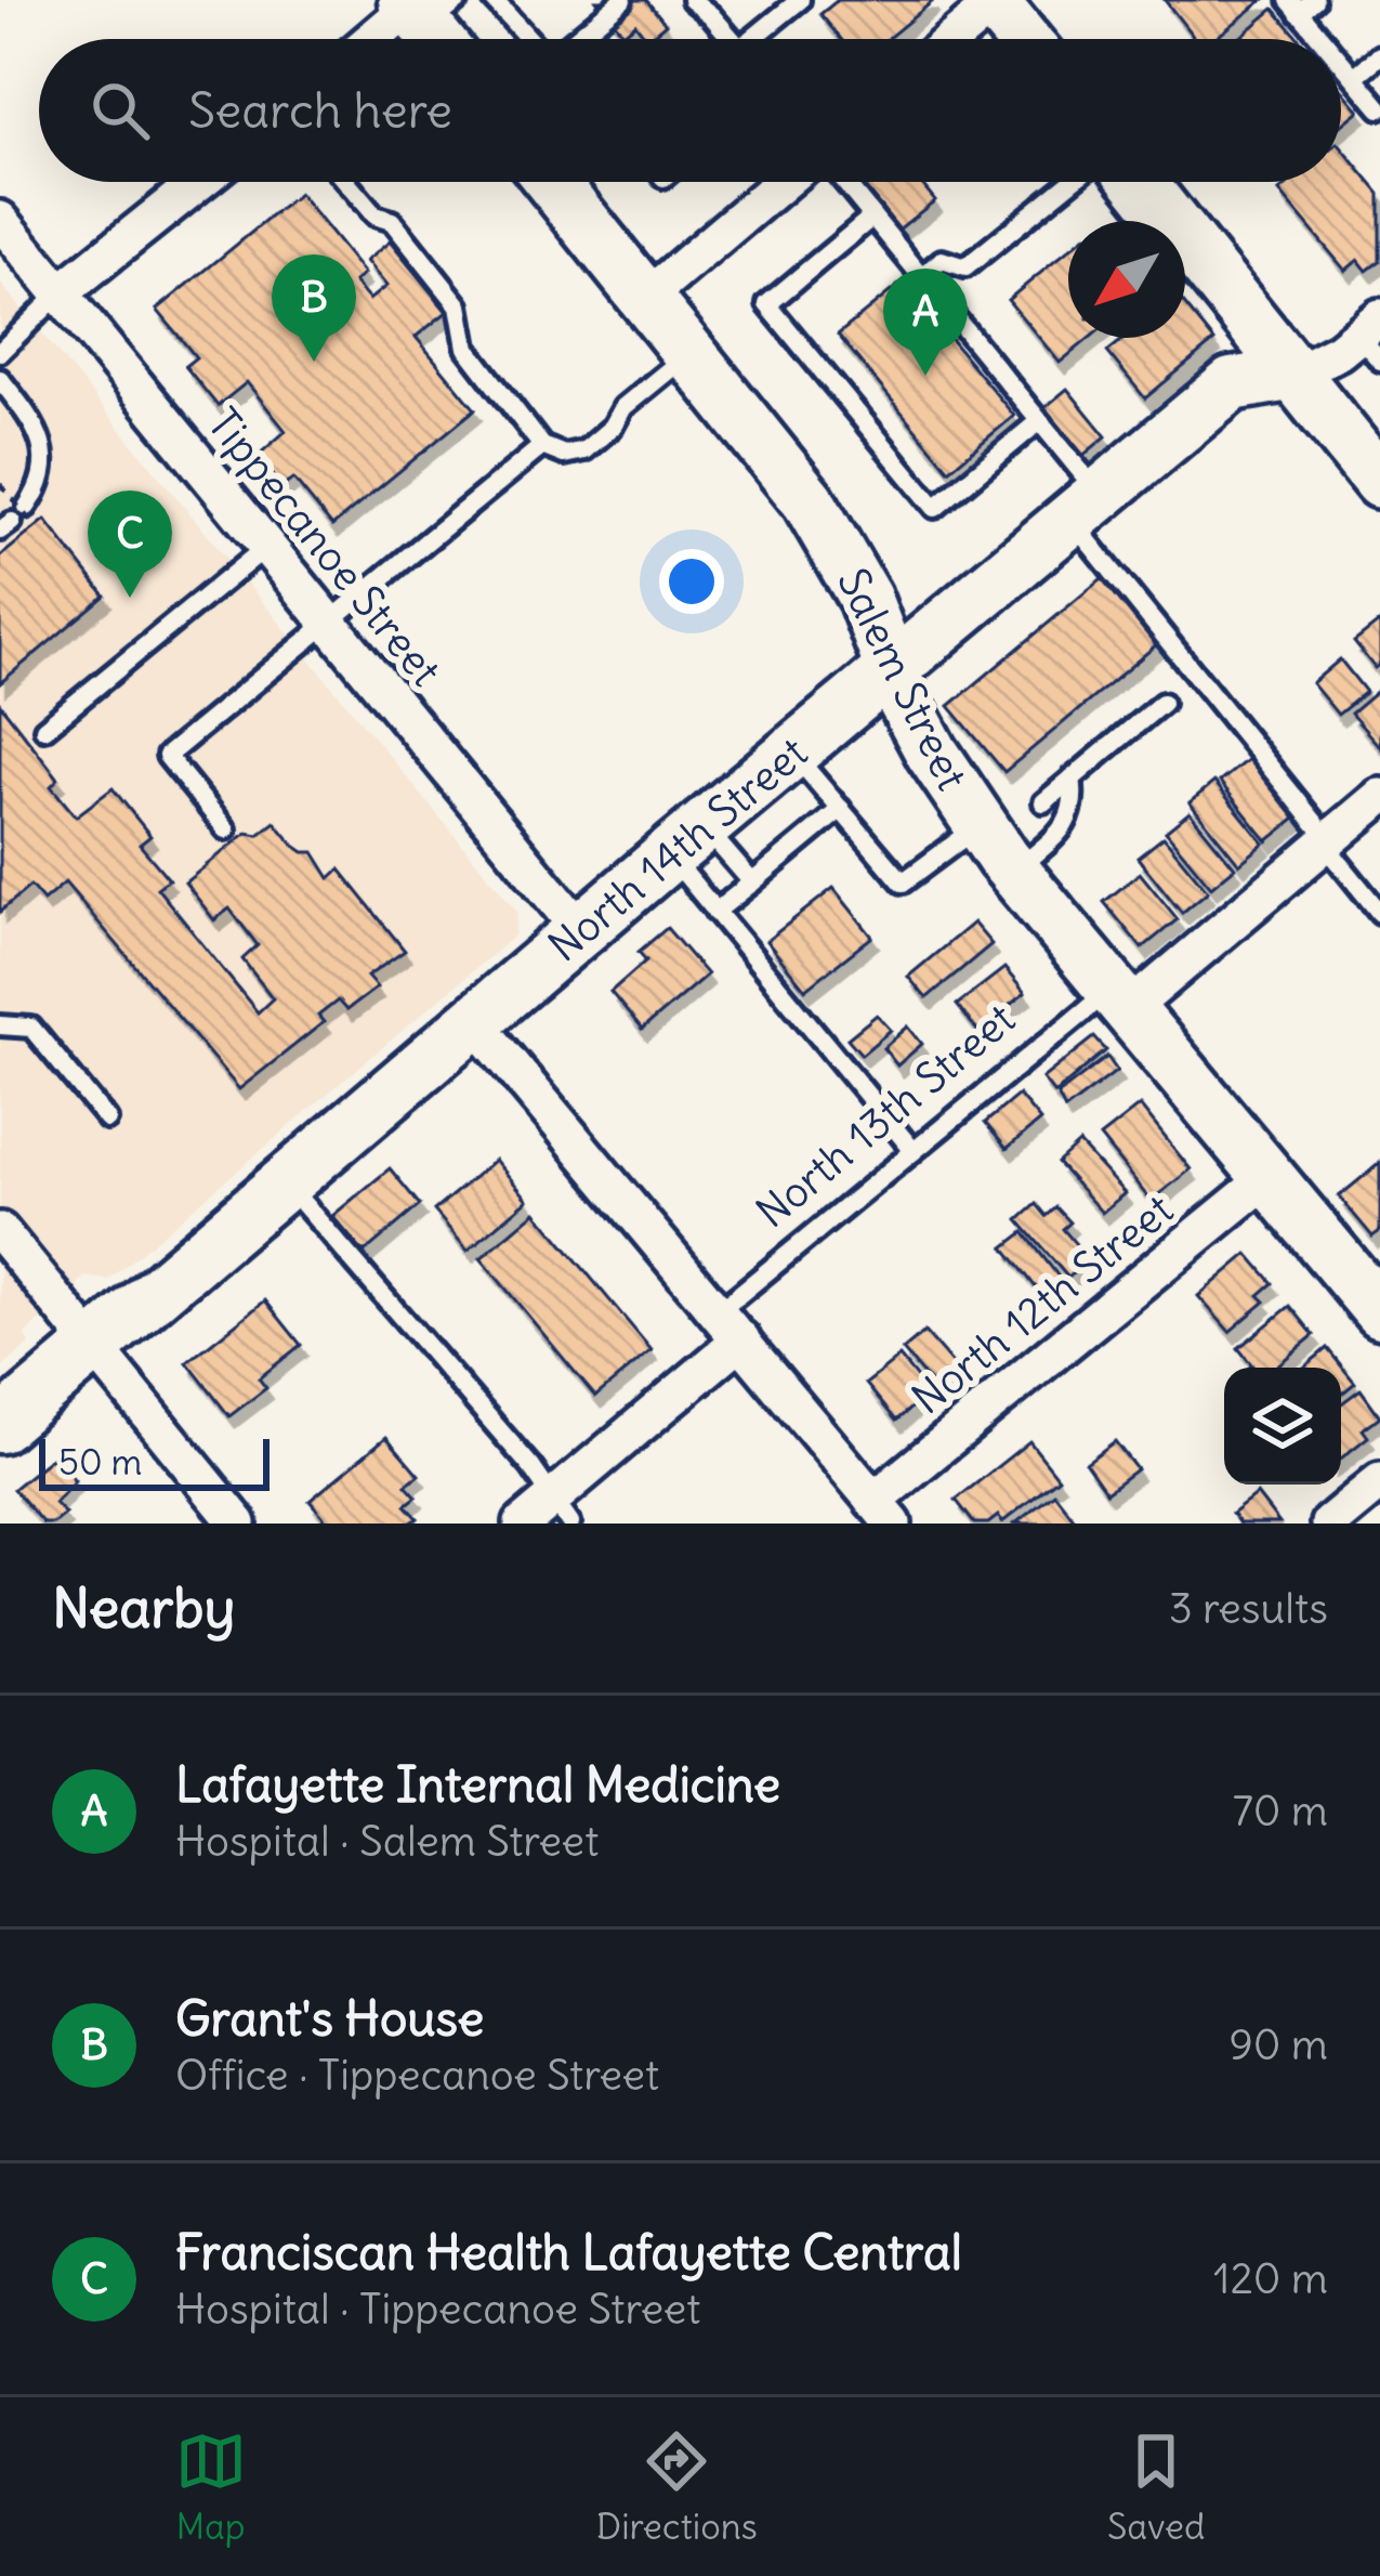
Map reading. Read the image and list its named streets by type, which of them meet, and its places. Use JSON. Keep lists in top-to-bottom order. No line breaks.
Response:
{"streets":{"main road":["Salem Street","North 14th Street"],"street":["Tippecanoe Street","North 13th Street","North 12th Street"]},"crossings":[["Tippecanoe Street","North 14th Street"],["Salem Street","North 14th Street"],["Salem Street","North 13th Street"],["Salem Street","North 12th Street"]],"scale_bar":"50 m","north":"bottom left","page":{"search":"Search here","pins":["B","A","C"],"scale":"50 m","heading":["Nearby","3 results"],"list":[{"mark":"A","name":"Lafayette Internal Medicine","note":"Hospital · Salem Street","value":"70 m"},{"mark":"B","name":"Grant's House","note":"Office · Tippecanoe Street","value":"90 m"},{"mark":"C","name":"Franciscan Health Lafayette Central","note":"Hospital · Tippecanoe Street","value":"120 m"}],"nav":["Map","Directions","Saved"]}}
